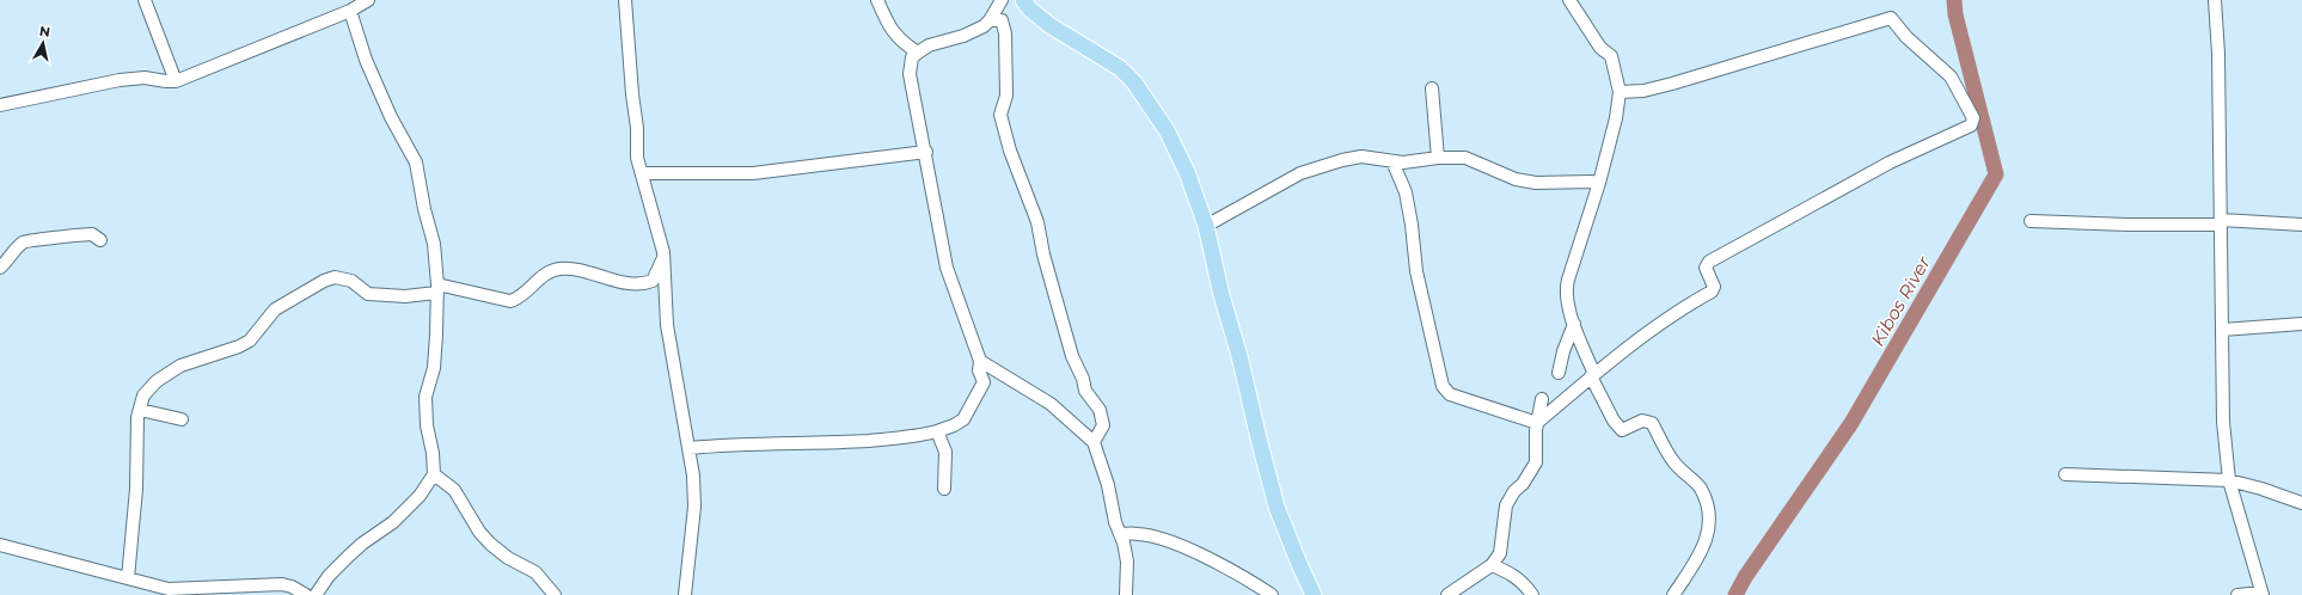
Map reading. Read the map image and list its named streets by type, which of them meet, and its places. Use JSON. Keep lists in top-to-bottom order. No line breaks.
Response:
{"water":["Kibos River"],"north":"top"}
